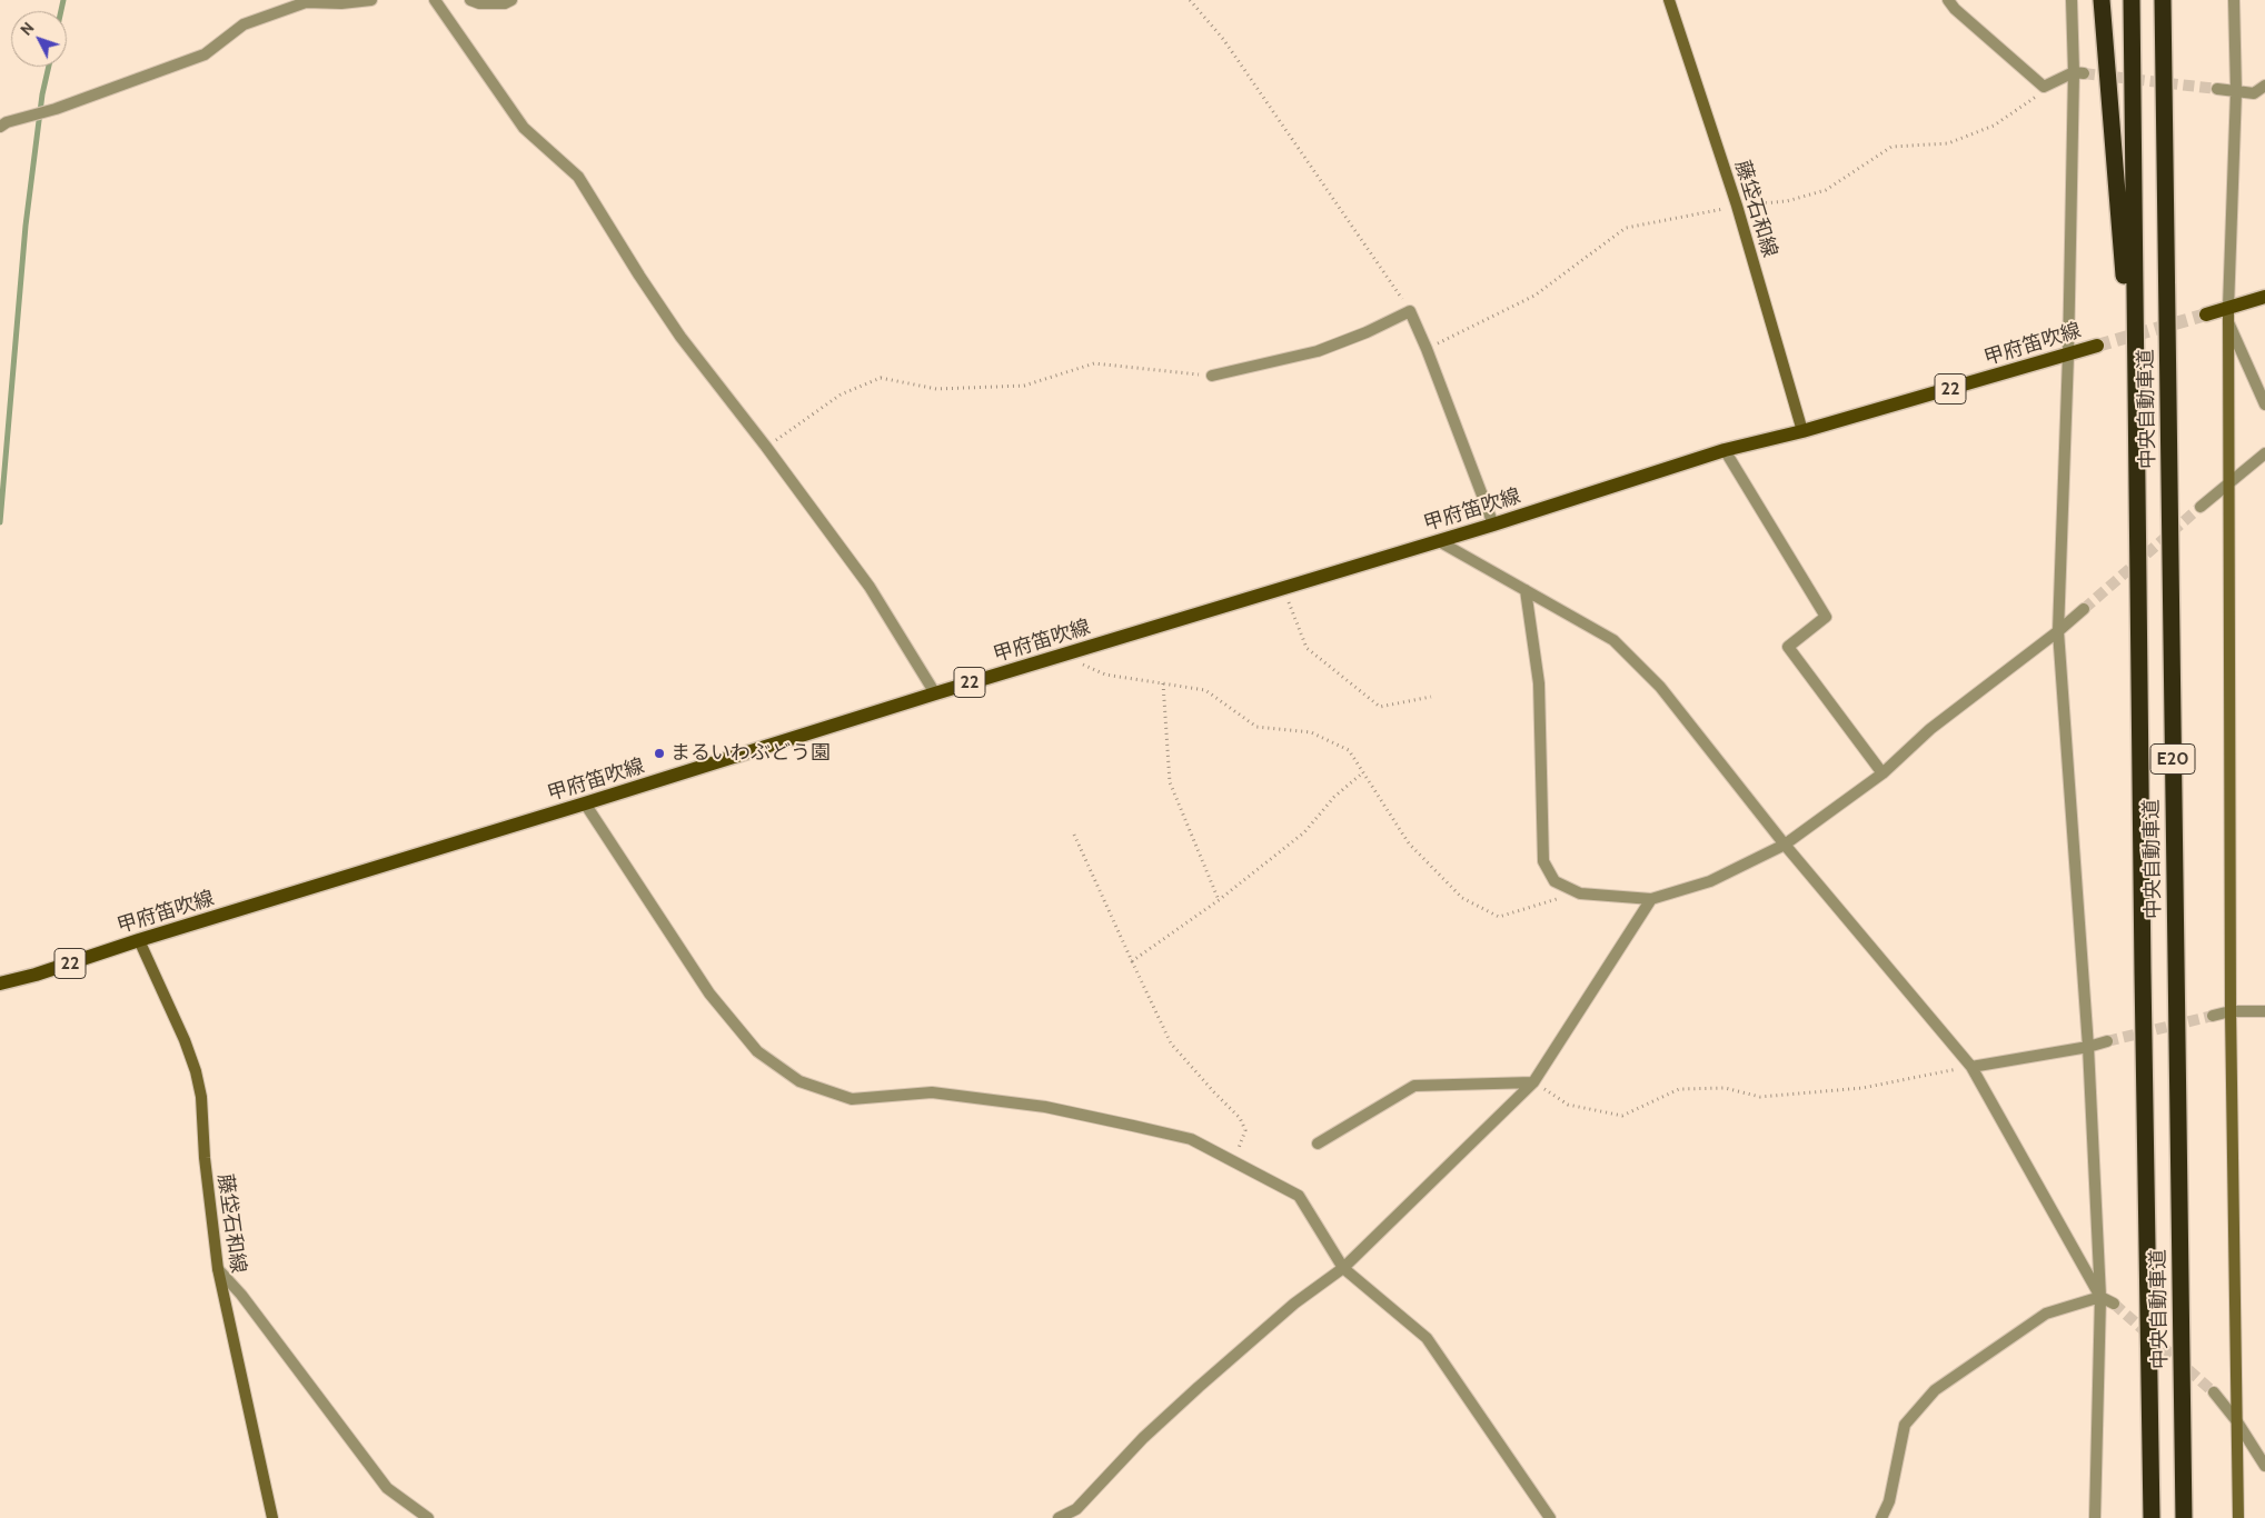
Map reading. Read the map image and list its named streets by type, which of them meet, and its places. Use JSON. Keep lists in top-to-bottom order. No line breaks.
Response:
{"streets":{"highway":["中央自動車道","E20"],"main road":["甲府笛吹線","22"],"street":["藤垈石和線"]},"crossings":[["藤垈石和線","甲府笛吹線"]],"places":["まるいわぶどう園"],"north":"top left"}
